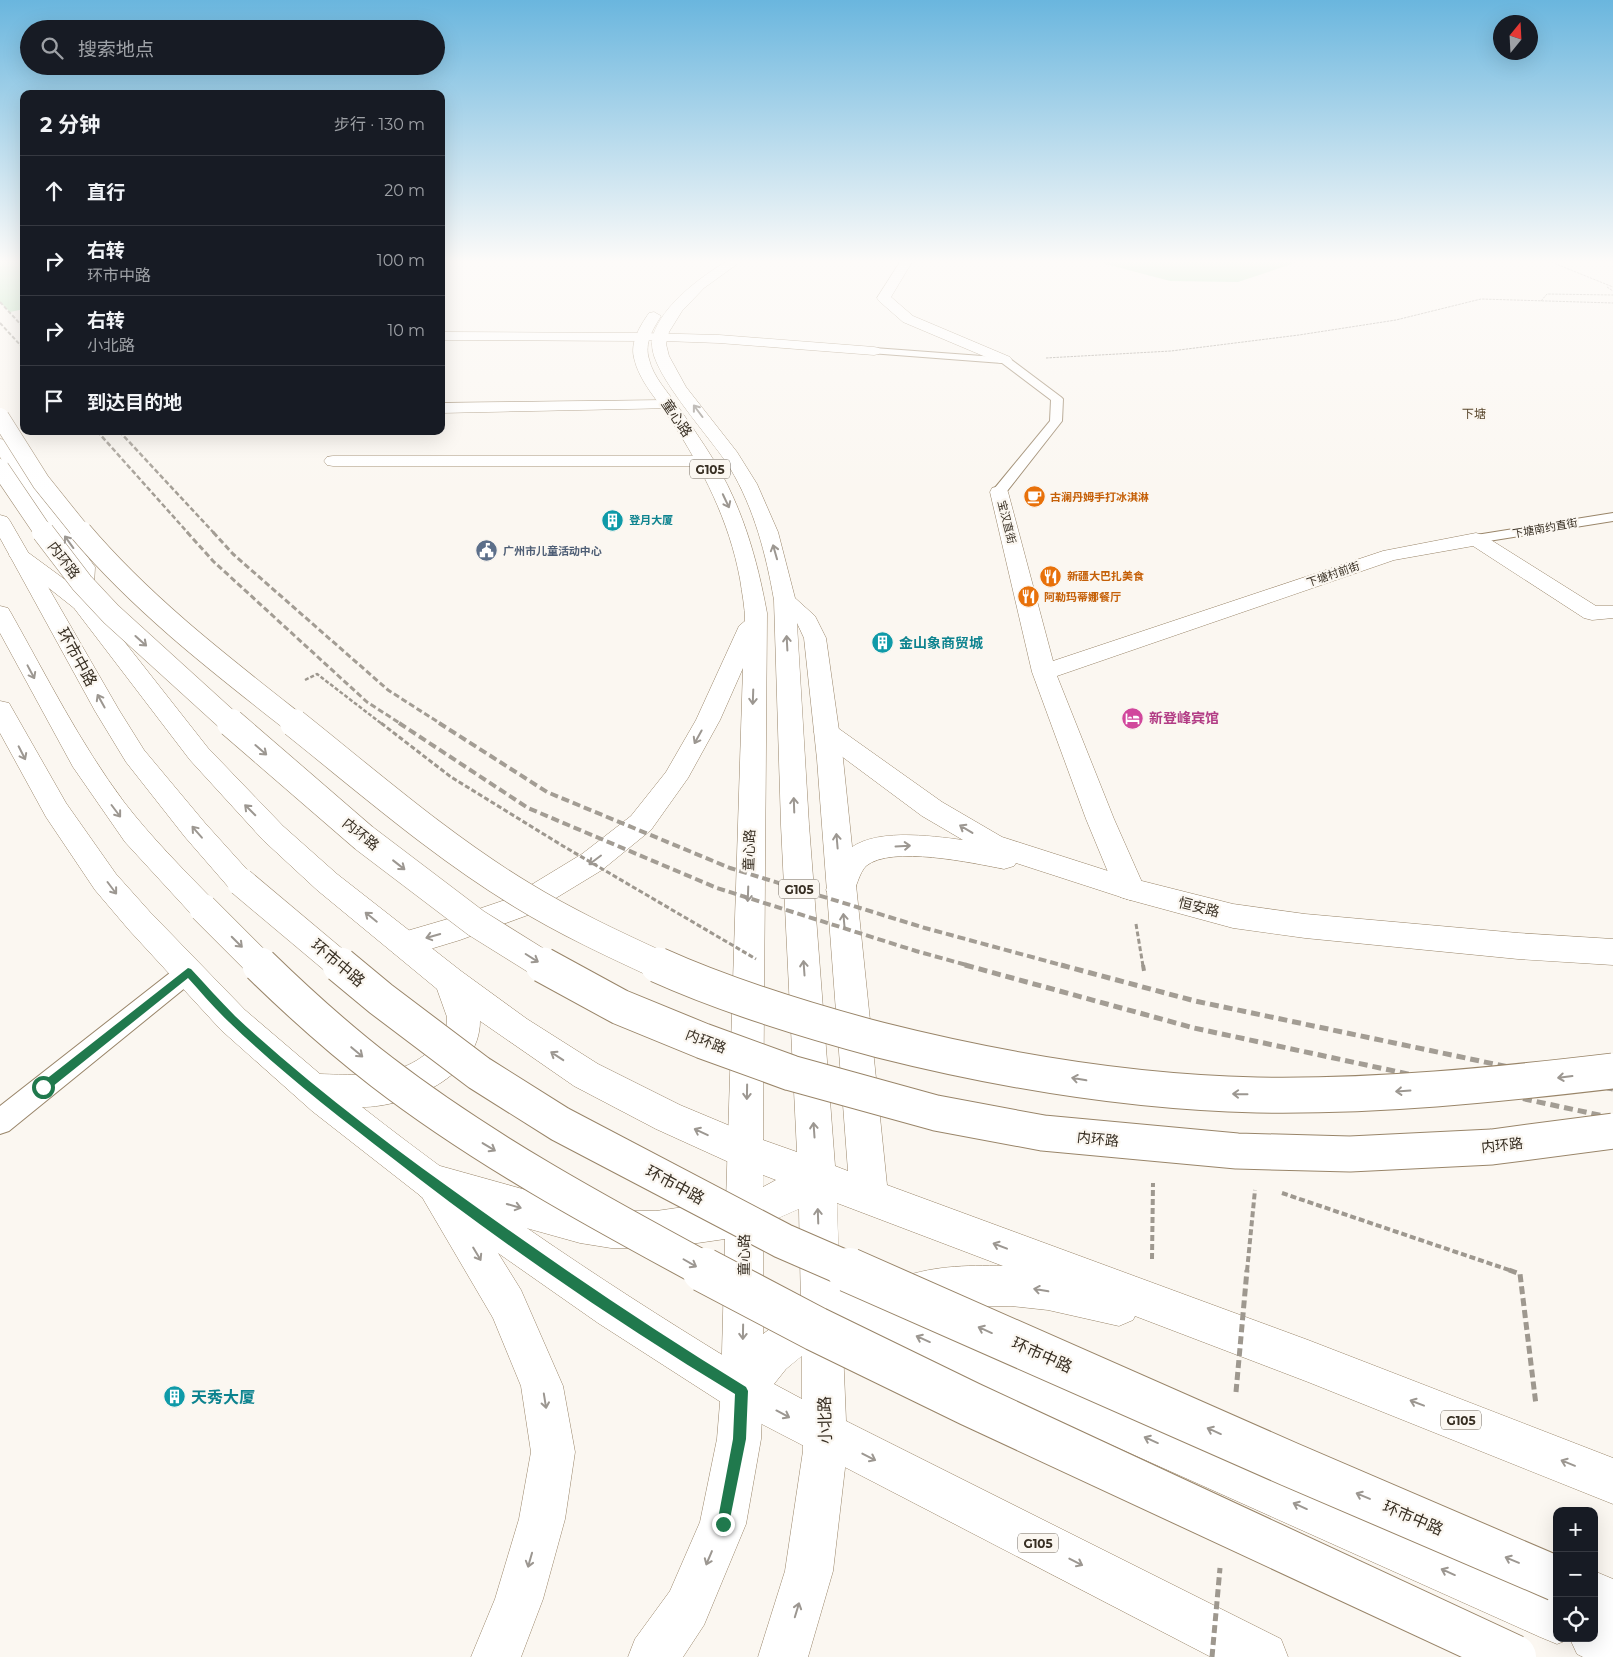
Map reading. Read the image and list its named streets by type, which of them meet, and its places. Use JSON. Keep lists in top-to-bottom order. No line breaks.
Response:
{"streets":{"main road":["童心路","G105","宝汉直街","内环路","下塘村前街","环市中路","恒安路","小北路"],"lane":["下塘南约直街"]},"crossings":[["童心路","G105"],["童心路","小北路"],["G105","小北路"],["宝汉直街","下塘村前街"],["宝汉直街","恒安路"],["下塘南约直街","下塘村前街"]],"districts":["下塘"],"places":{"cafe":["古澜丹姆手打冰淇淋"],"building":["登月大厦","金山象商贸城","天秀大厦"],"public building":["广州市儿童活动中心"],"restaurant":["新疆大巴扎美食","阿勒玛蒂娜餐厅"],"hotel":["新登峰宾馆"]},"north":"top","page":{"search":"搜索地点","heading":["2 分钟","步行 · 130 m"],"list":[["直行","20 m"],["右转","环市中路","100 m"],["右转","小北路","10 m"],"到达目的地"],"map_buttons":["+","−"]}}
